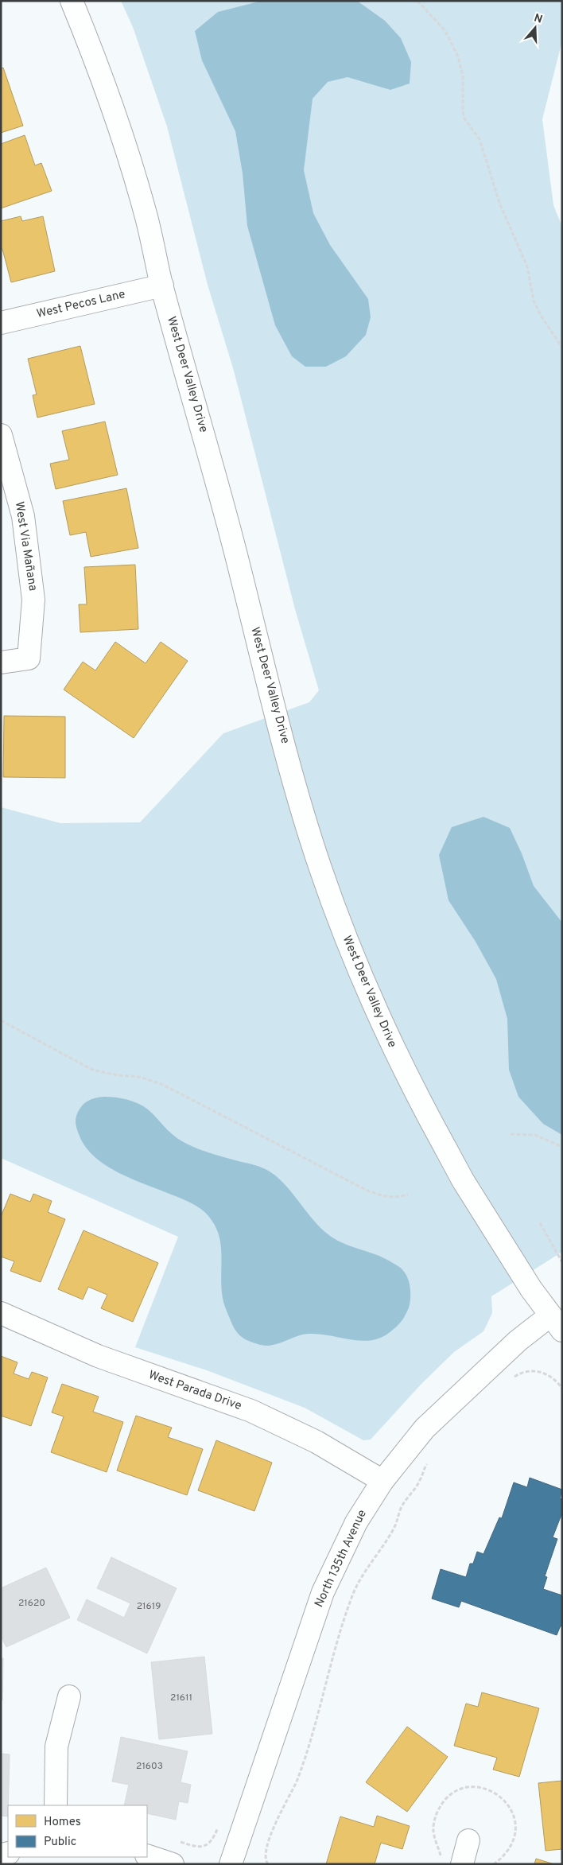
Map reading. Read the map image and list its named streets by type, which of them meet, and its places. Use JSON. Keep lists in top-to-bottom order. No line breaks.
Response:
{"streets":{"street":["West Pecos Lane","West Deer Valley Drive","West Via Mañana","West Parada Drive","North 135th Avenue"]},"crossings":[["West Pecos Lane","West Deer Valley Drive"],["West Deer Valley Drive","North 135th Avenue"],["West Parada Drive","North 135th Avenue"]],"house_numbers":["21620","21619","21611","21603"],"legend":["Homes","Public"],"north":"top"}
